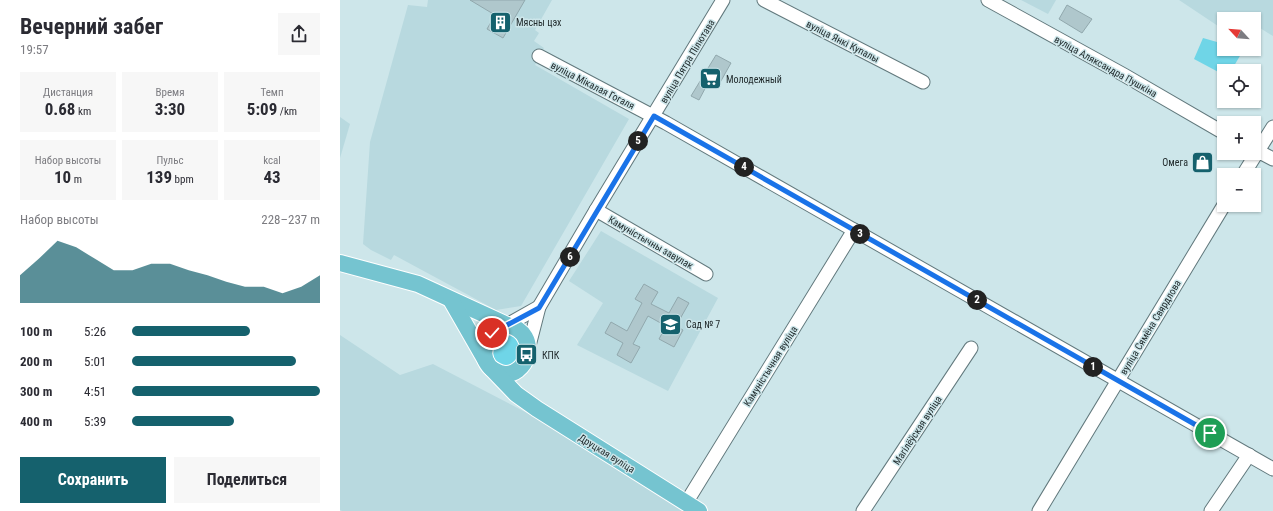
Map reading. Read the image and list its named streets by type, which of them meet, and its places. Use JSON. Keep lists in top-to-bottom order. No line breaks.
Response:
{"streets":{"main road":["Друцкая вуліца"],"street":["вуліца Янкі Купалы","вуліца Пятра Пілютава","вуліца Аляксандра Пушкіна","вуліца Мікалая Гогаля","Камуністычны завулак","вуліца Сямёна Свярдлова","Камуністычная вуліца","Магілёўская вуліца"]},"crossings":[["вуліца Пятра Пілютава","вуліца Мікалая Гогаля"],["вуліца Пятра Пілютава","Камуністычны завулак"],["вуліца Пятра Пілютава","Друцкая вуліца"],["вуліца Мікалая Гогаля","вуліца Сямёна Свярдлова"],["вуліца Мікалая Гогаля","Камуністычная вуліца"],["Камуністычная вуліца","Друцкая вуліца"]],"places":{"building":["Мясны цэх"],"supermarket":["Молодежный"],"shop":["Омега"],"school or university":["Сад № 7"],"bus stop":["КПК"]},"north":"top left","page":{"heading":["Вечерний забег","19:57"],"map_buttons":["+","−"],"stats":[["Дистанция","0.68 km"],["Время","3:30"],["Темп","5:09 /km"],["Набор высоты","10 m"],["Пульс","139 bpm"],["kcal","43"]],"pins":["5","4","3","6","2","1"],"chart":["Набор высоты","228–237 m"],"list":[{"name":"100 m","note":"5:26"},{"name":"200 m","note":"5:01"},{"name":"300 m","note":"4:51"},{"name":"400 m","note":"5:39"}],"buttons":["Сохранить","Поделиться"]}}
